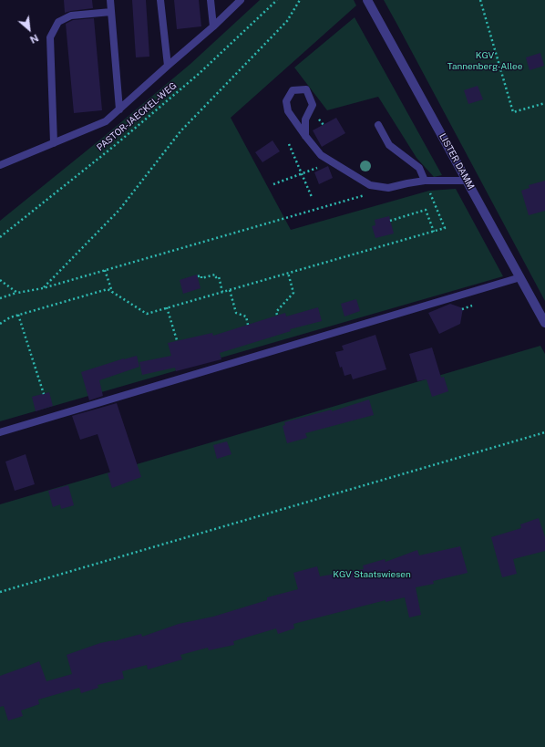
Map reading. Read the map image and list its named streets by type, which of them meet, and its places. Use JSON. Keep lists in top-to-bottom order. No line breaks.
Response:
{"streets":{"street":["LISTER DAMM"],"path":["PASTOR-JAECKEL-WEG"]},"parks":["KGV Tannenberg-Allee","KGV Staatswiesen"],"north":"bottom right"}
